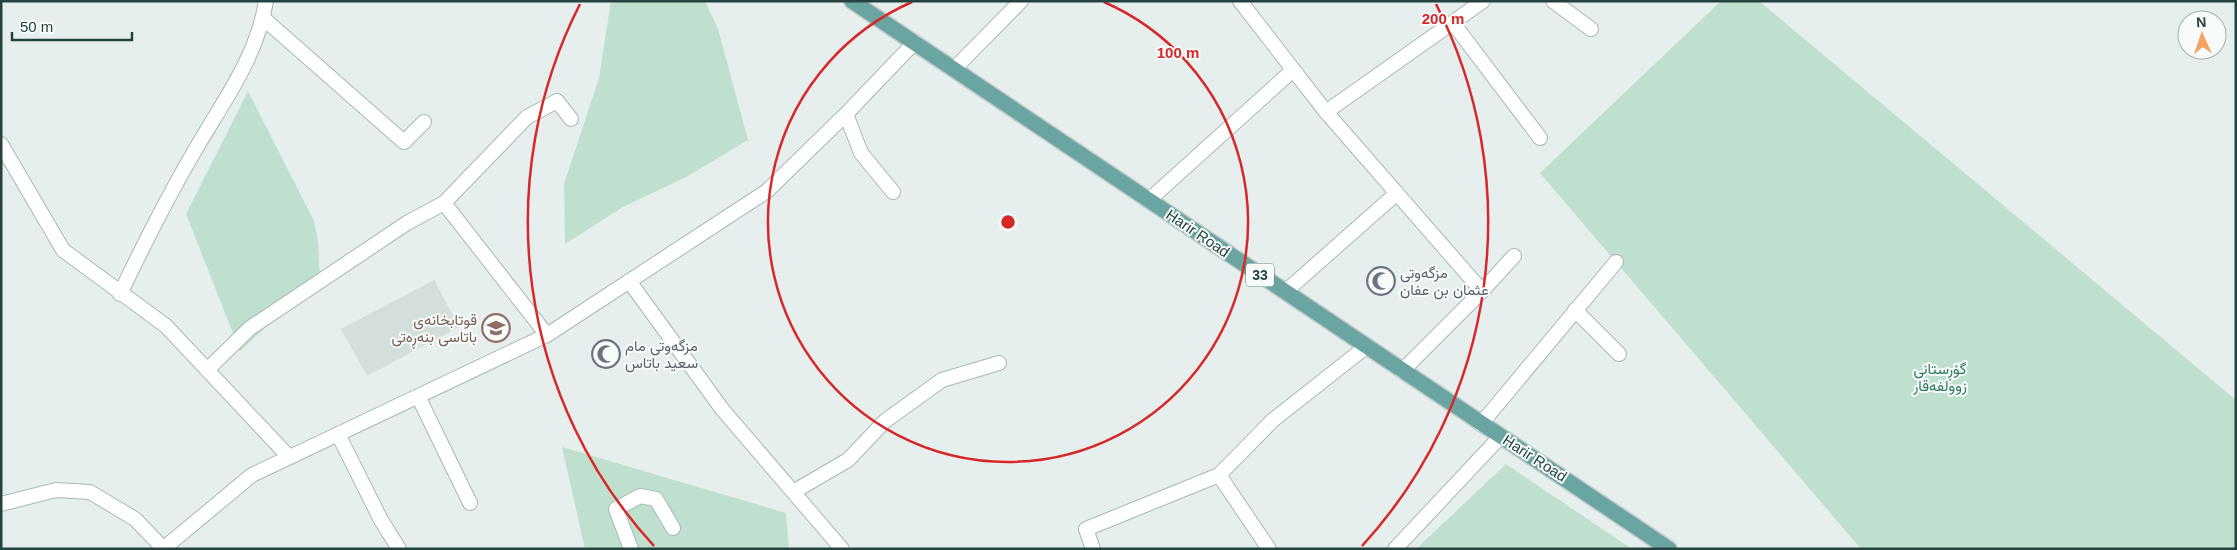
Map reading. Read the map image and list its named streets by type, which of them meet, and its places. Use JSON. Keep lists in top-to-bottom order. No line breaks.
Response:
{"streets":{"main road":["Harir Road","33"]},"parks":["گۆڕستانی زوولفەقار"],"places":{"mosque":["مزگەوتی عثمان بن عفان","مزگەوتی مام سعید باتاس"],"school or university":["قوتابخانەی باتاسی بنەڕەتی"]},"scale_bar":"50 m","north":"top","rings":["200 m","100 m"]}
